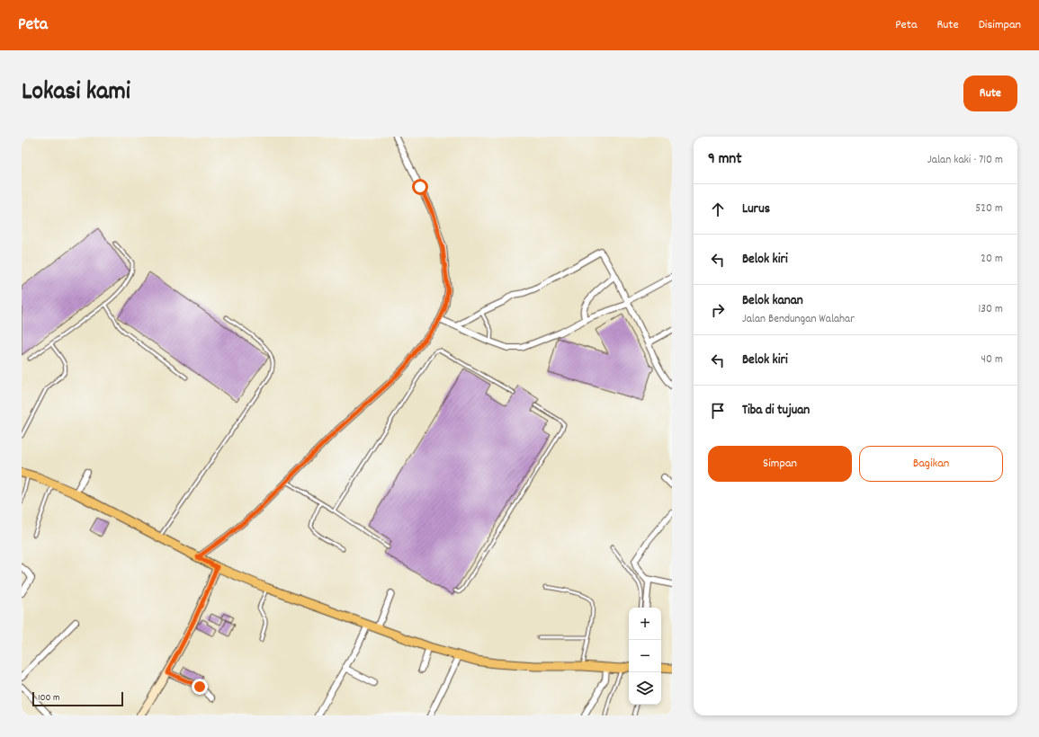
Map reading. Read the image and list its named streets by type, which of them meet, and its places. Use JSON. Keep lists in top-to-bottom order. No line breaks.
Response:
{"scale_bar":"100 m","page":{"header":"Peta","nav":["Peta","Rute","Disimpan"],"title":"Lokasi kami","buttons":["Rute",["Simpan","Bagikan"]],"heading":["9 mnt","Jalan kaki · 710 m"],"list":[["Lurus","520 m"],["Belok kiri","20 m"],["Belok kanan","Jalan Bendungan Walahar","130 m"],["Belok kiri","40 m"],"Tiba di tujuan"],"map_buttons":["+","−"],"scale":"100 m"}}
